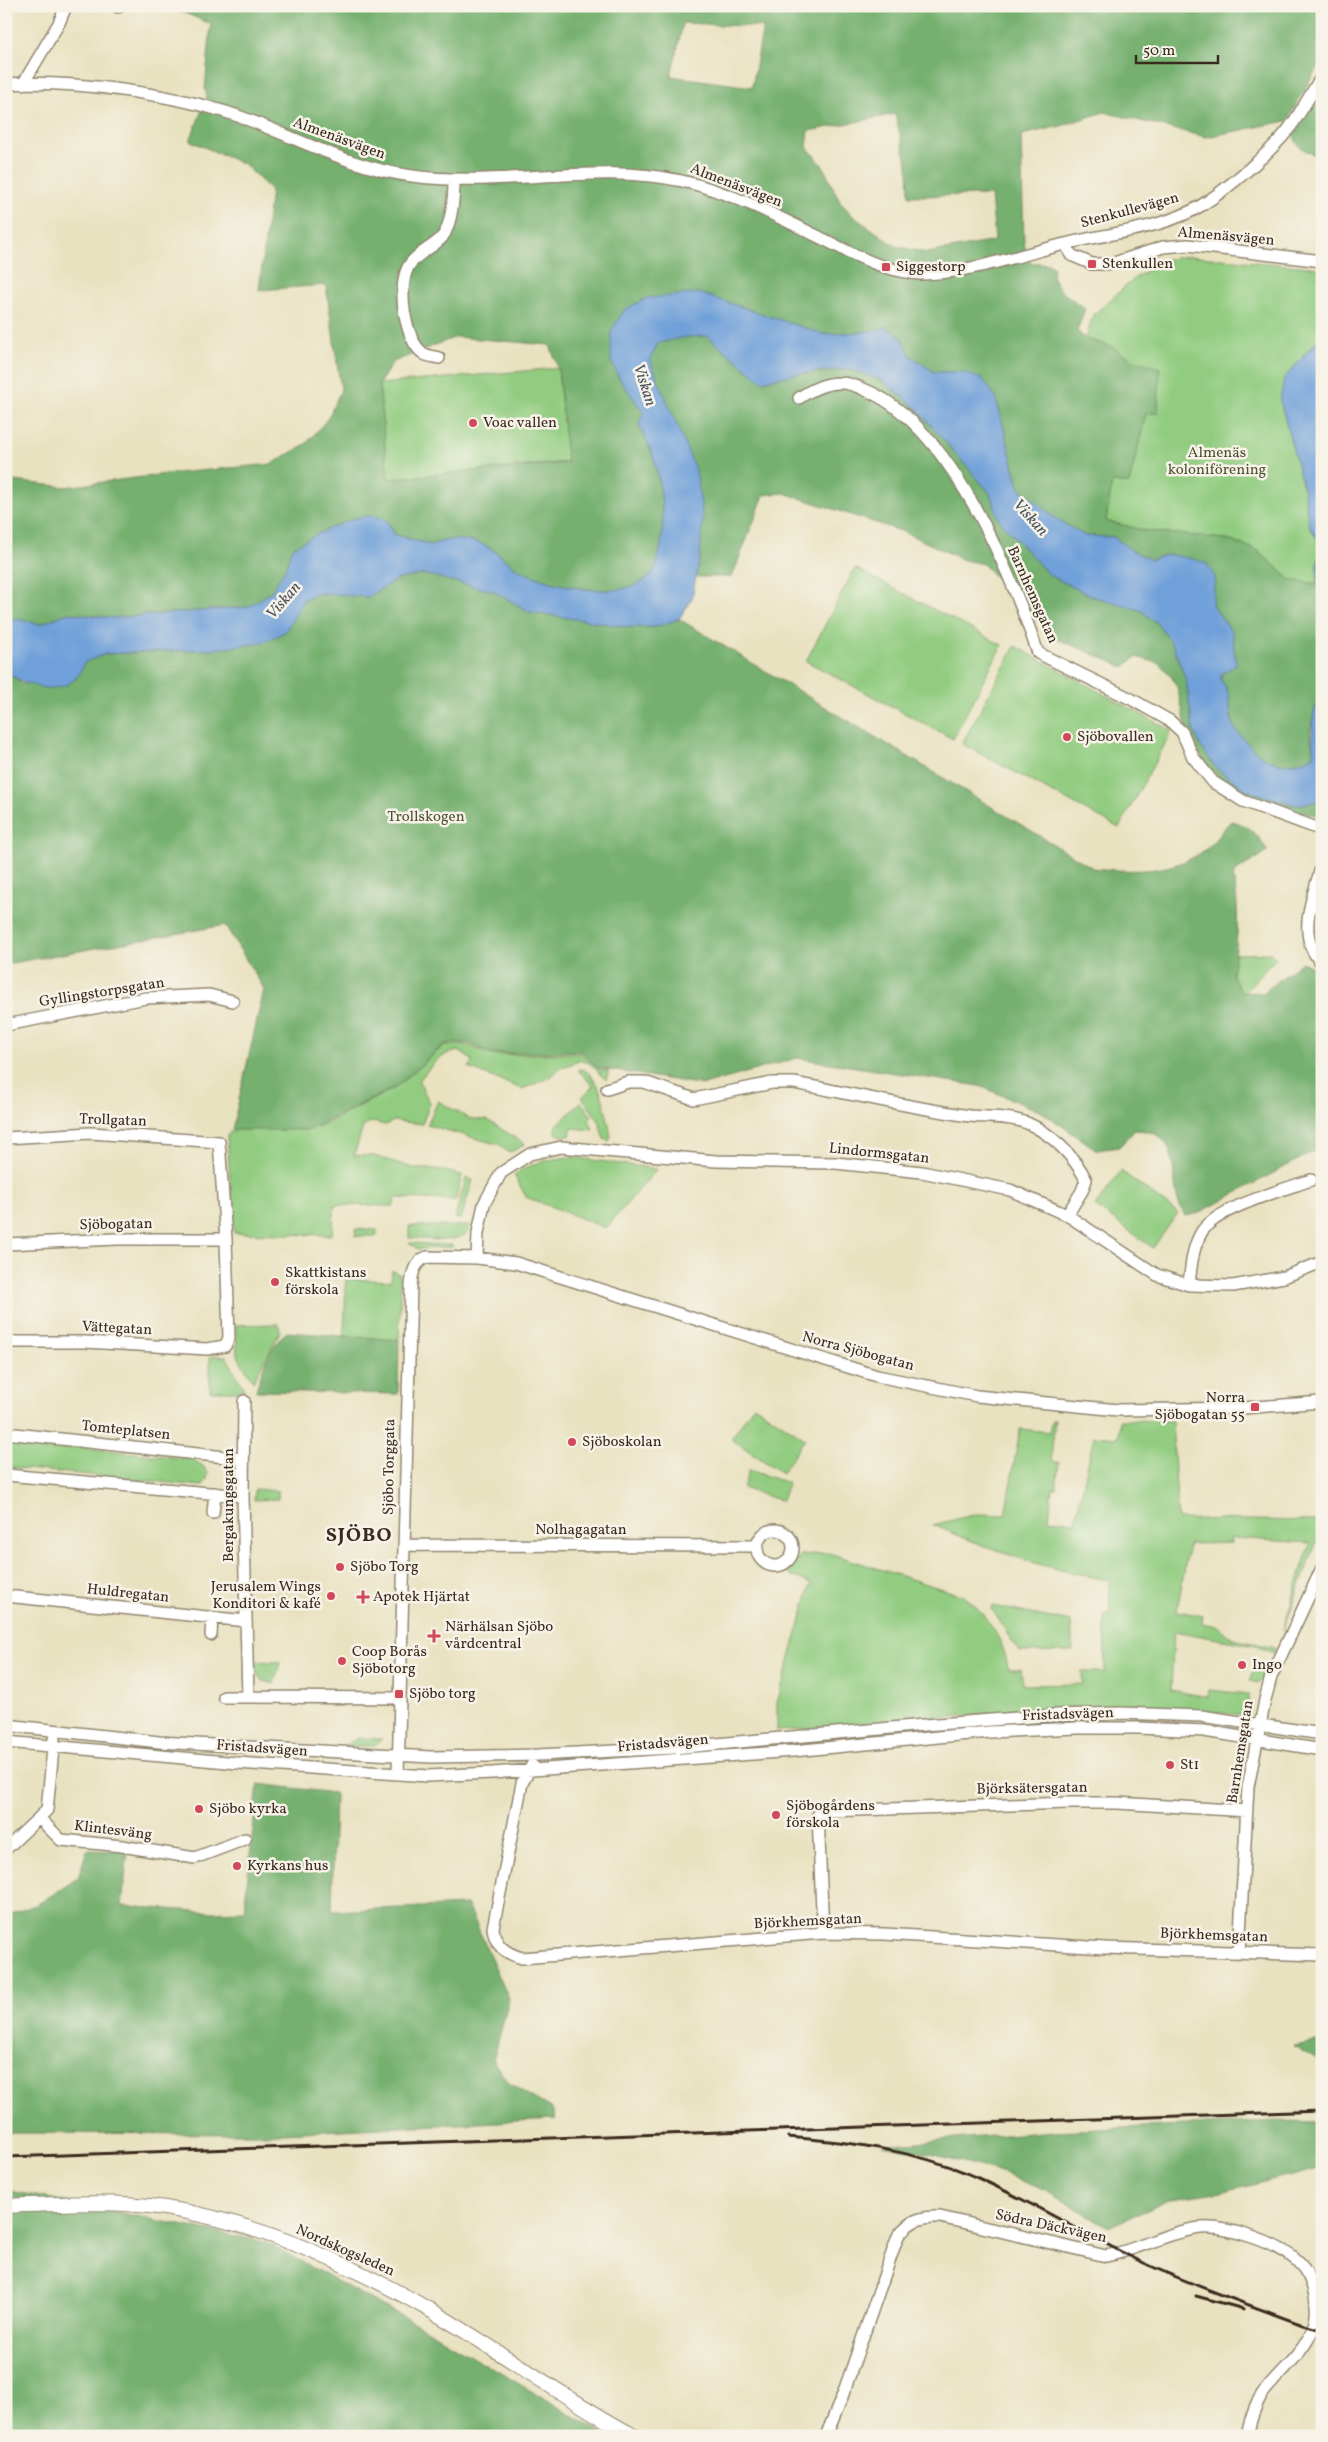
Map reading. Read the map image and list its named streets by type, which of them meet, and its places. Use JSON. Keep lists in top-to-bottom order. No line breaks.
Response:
{"streets":{"main road":["Nordskogsleden"],"street":["Almenäsvägen","Stenkullevägen","Barnhemsgatan","Gyllingstorpsgatan","Trollgatan","Lindormsgatan","Sjöbogatan","Vättegatan","Norra Sjöbogatan","Tomteplatsen","Sjöbo Torggata","Bergakungsgatan","Nolhagagatan","Huldregatan","Fristadsvägen","Björksätersgatan","Klintesväng","Björkhemsgatan","Södra Däckvägen"]},"crossings":[["Almenäsvägen","Stenkullevägen"],["Barnhemsgatan","Fristadsvägen"],["Barnhemsgatan","Björksätersgatan"],["Barnhemsgatan","Björkhemsgatan"],["Trollgatan","Sjöbogatan"],["Trollgatan","Vättegatan"],["Lindormsgatan","Norra Sjöbogatan"],["Sjöbogatan","Vättegatan"],["Norra Sjöbogatan","Sjöbo Torggata"],["Tomteplatsen","Bergakungsgatan"],["Sjöbo Torggata","Nolhagagatan"],["Sjöbo Torggata","Fristadsvägen"],["Bergakungsgatan","Huldregatan"],["Fristadsvägen","Björkhemsgatan"],["Björksätersgatan","Björkhemsgatan"]],"districts":["SJÖBO"],"water":["Viskan"],"parks":["Almenäs koloniförening","Trollskogen"],"places":{"transit":["Stenkullen","Siggestorp","Norra Sjöbogatan 55","Sjöbo torg"],"other":["Voac vallen","Sjöbovallen","Skattkistans förskola","Sjöboskolan","Sjöbo Torg","Jerusalem Wings Konditori & kafé","Coop Borås Sjöbotorg","Ingo","St1","Sjöbo kyrka","Sjöbogårdens förskola","Kyrkans hus"],"health":["Apotek Hjärtat","Närhälsan Sjöbo vårdcentral"]},"scale_bar":"50 m"}
